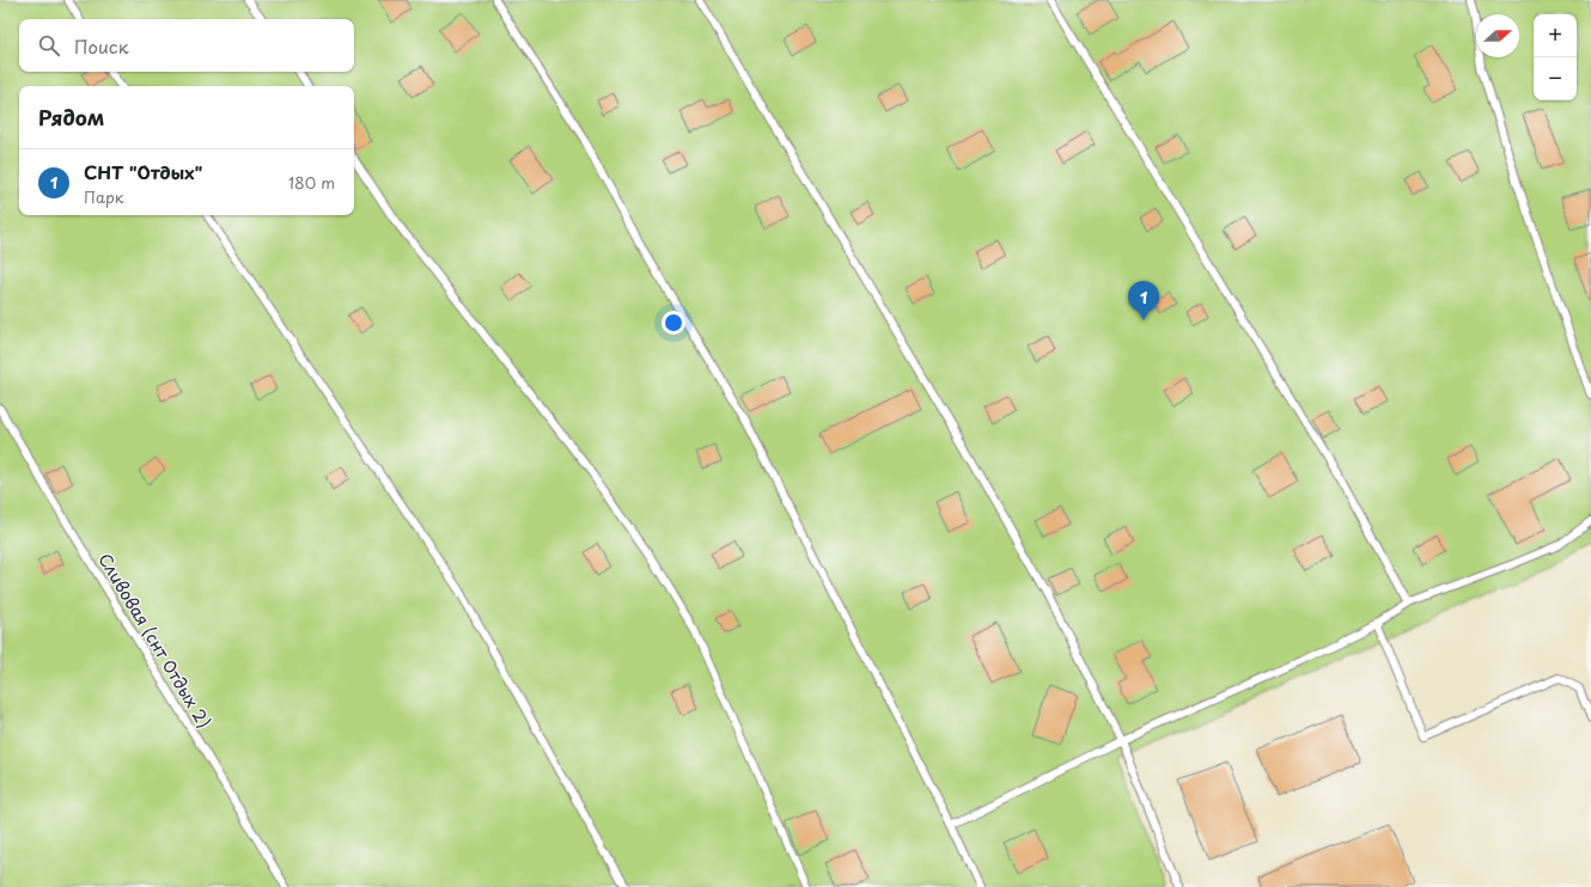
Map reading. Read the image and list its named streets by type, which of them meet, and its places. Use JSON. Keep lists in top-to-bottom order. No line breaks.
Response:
{"streets":{"lane":["Сливовая (снт Отдых 2)"]},"north":"right","page":{"map_buttons":["+","−"],"search":"Поиск","heading":"Рядом","list":[{"mark":"1","name":"СНТ \"Отдых\"","note":"Парк","value":"180 m"}],"pins":"1"}}
